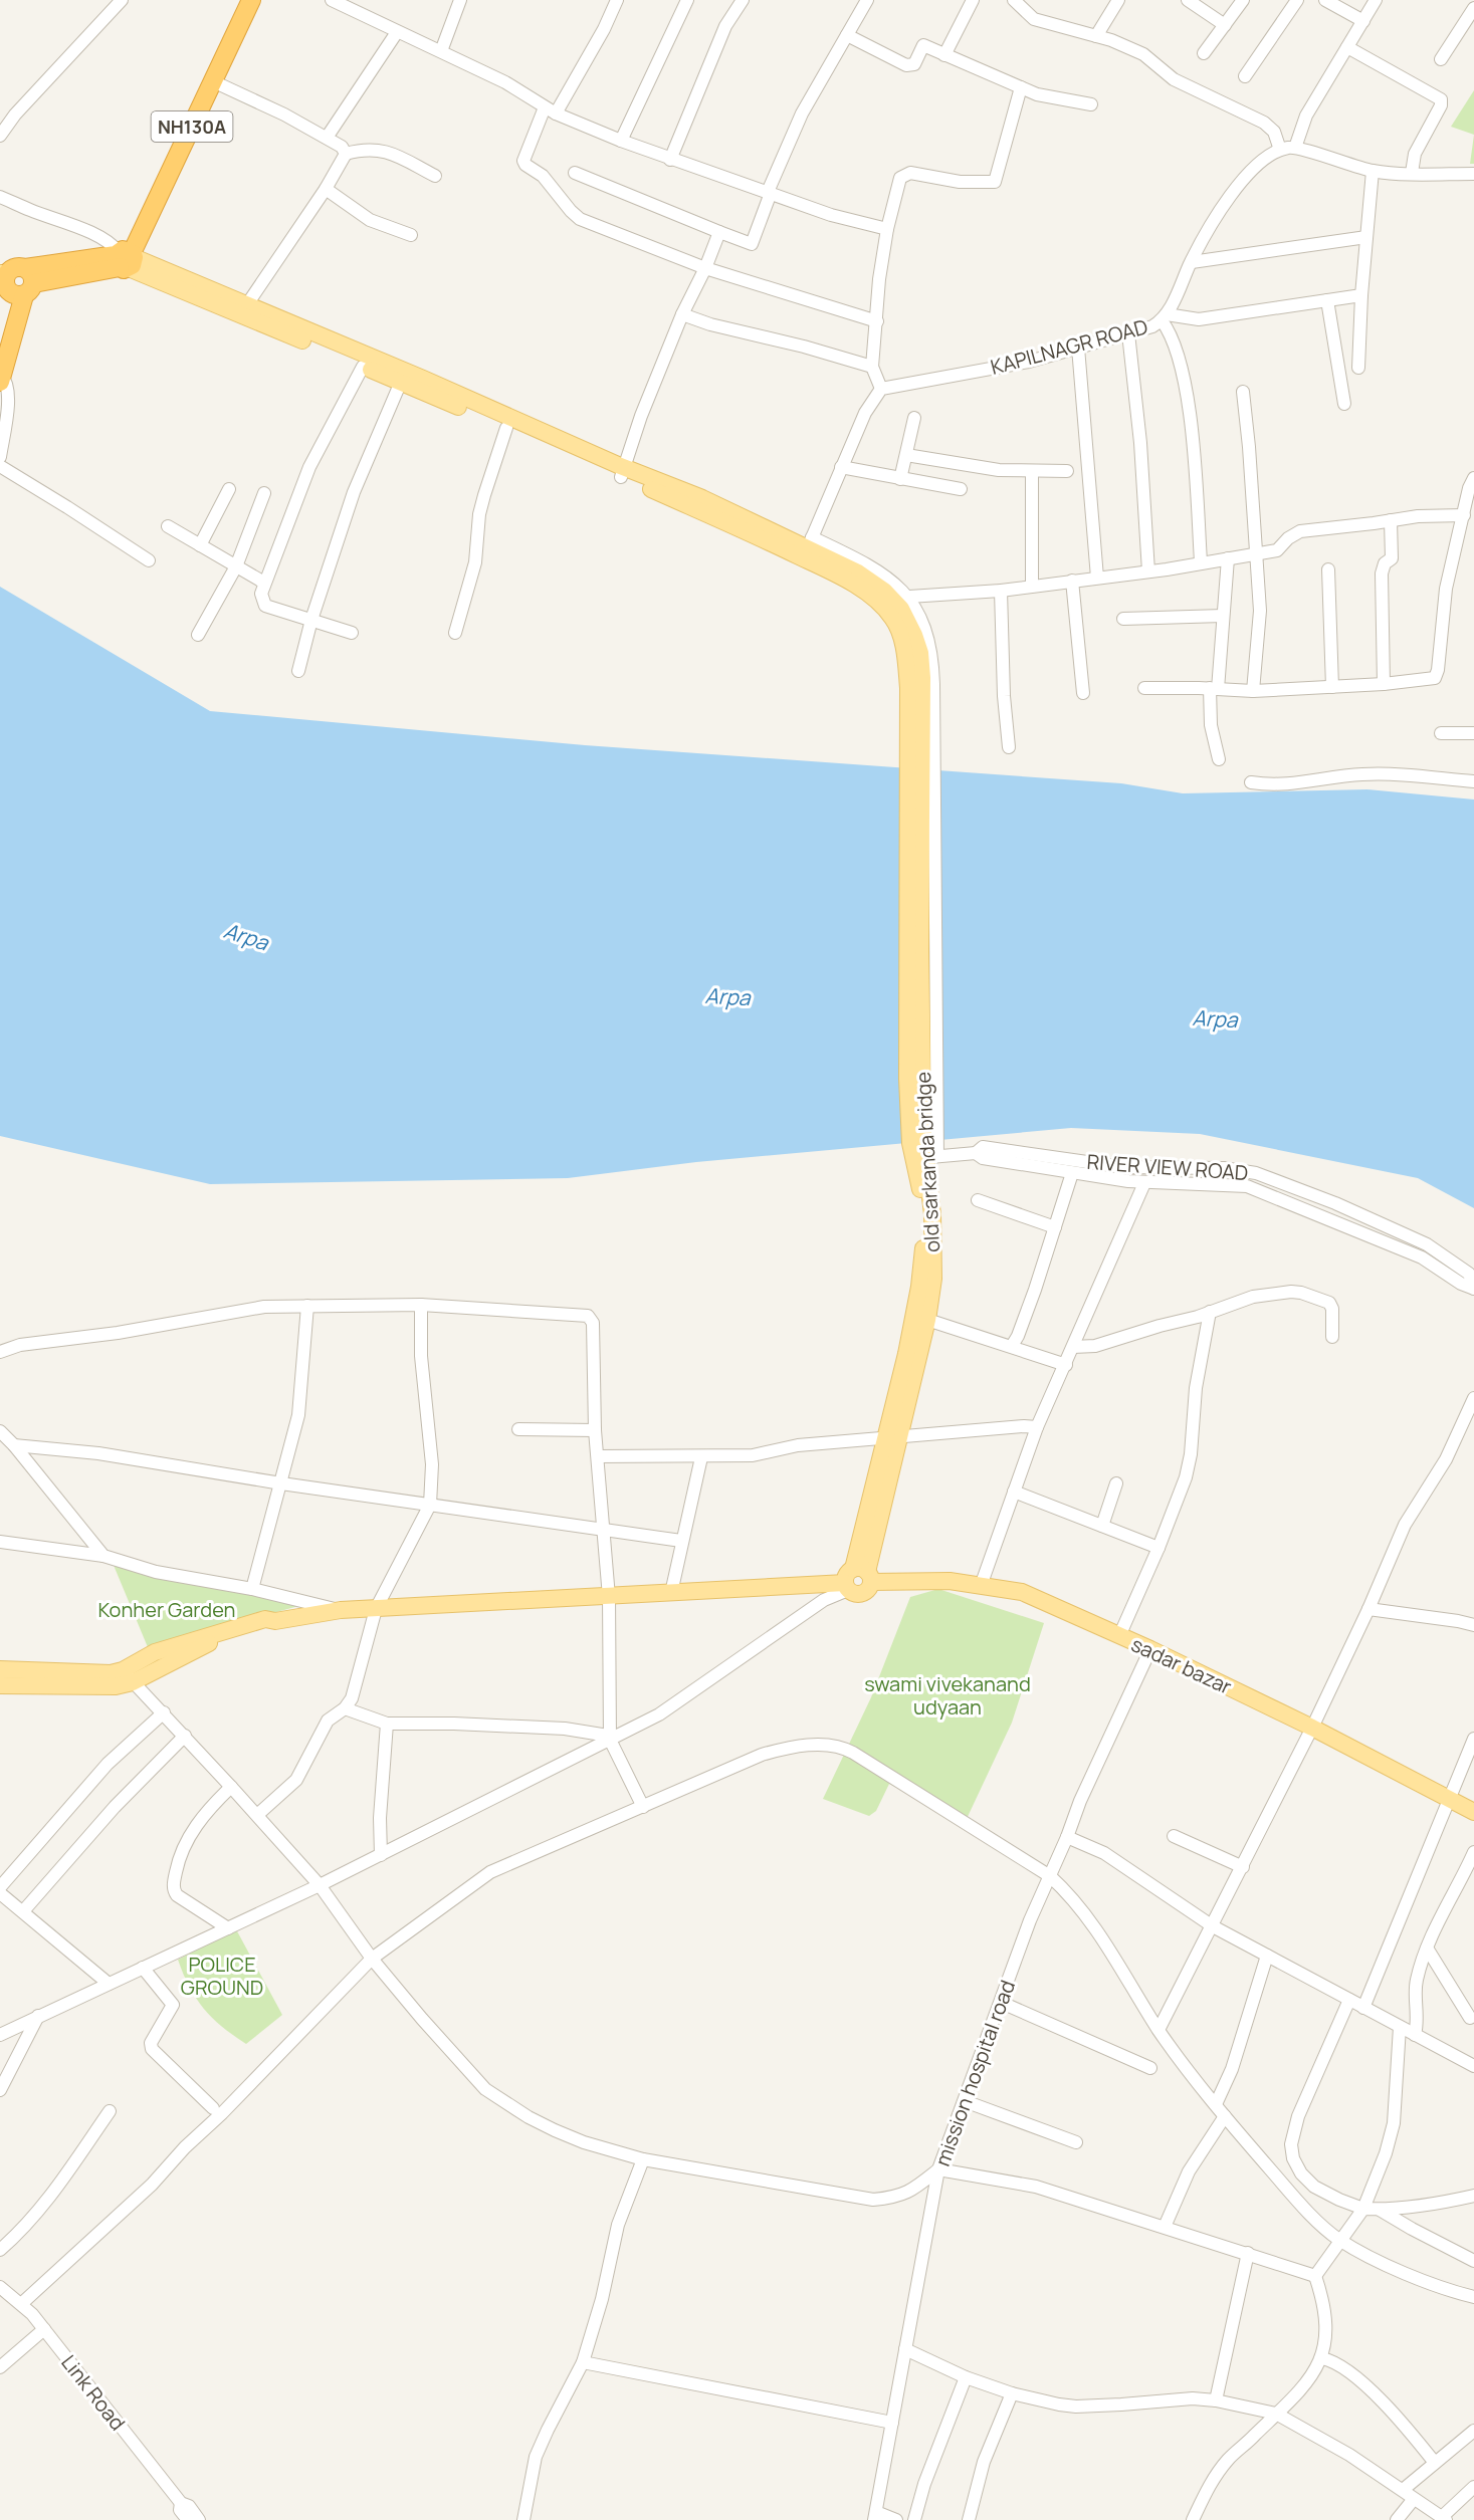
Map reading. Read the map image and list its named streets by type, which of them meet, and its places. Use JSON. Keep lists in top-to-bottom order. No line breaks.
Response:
{"streets":{"highway":["NH130A"],"main road":["old sarkanda bridge","sadar bazar"],"street":["KAPILNAGR ROAD","RIVER VIEW ROAD","mission hospital road","Link Road"]},"crossings":[["old sarkanda bridge","RIVER VIEW ROAD"],["old sarkanda bridge","sadar bazar"],["sadar bazar","mission hospital road"]],"water":["Arpa"],"parks":["Konher Garden","swami vivekanand udyaan","POLICE GROUND"]}
